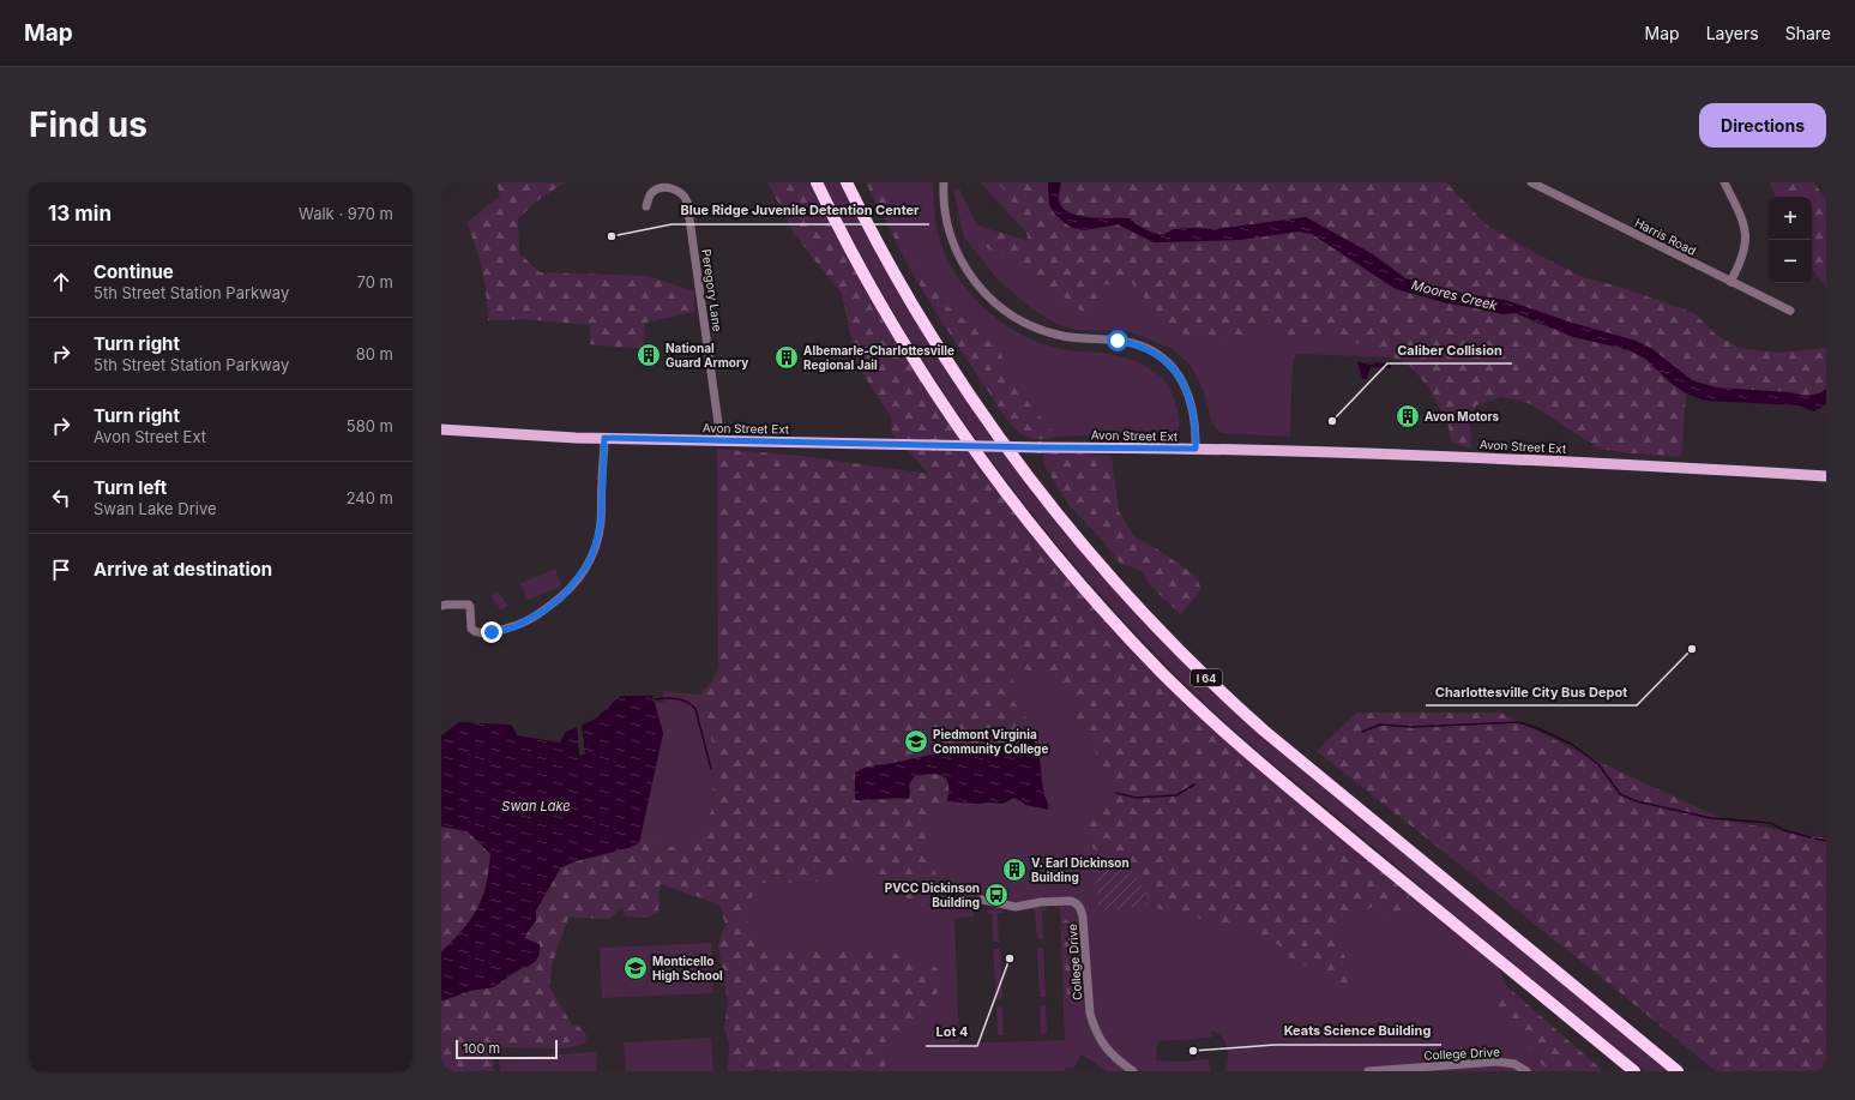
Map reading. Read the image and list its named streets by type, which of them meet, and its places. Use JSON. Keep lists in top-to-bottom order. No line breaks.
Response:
{"streets":{"highway":["I 64"],"main road":["Avon Street Ext"],"street":["Harris Road","Peregory Lane","College Drive"]},"crossings":[["Peregory Lane","Avon Street Ext"]],"water":["Moores Creek","Swan Lake"],"places":{"other":["Blue Ridge Juvenile Detention Center","Caliber Collision","Charlottesville City Bus Depot","Lot 4","Keats Science Building"],"building":["National Guard Armory","Albemarle-Charlottesville Regional Jail","Avon Motors","V. Earl Dickinson Building"],"school or university":["Piedmont Virginia Community College","Monticello High School"],"bus stop":["PVCC Dickinson Building"]},"scale_bar":"100 m","page":{"header":"Map","nav":["Map","Layers","Share"],"buttons":"Directions","title":"Find us","heading":["13 min","Walk · 970 m"],"map_buttons":["+","−"],"list":[["Continue","5th Street Station Parkway","70 m"],["Turn right","5th Street Station Parkway","80 m"],["Turn right","Avon Street Ext","580 m"],["Turn left","Swan Lake Drive","240 m"],"Arrive at destination"],"scale":"100 m"}}
